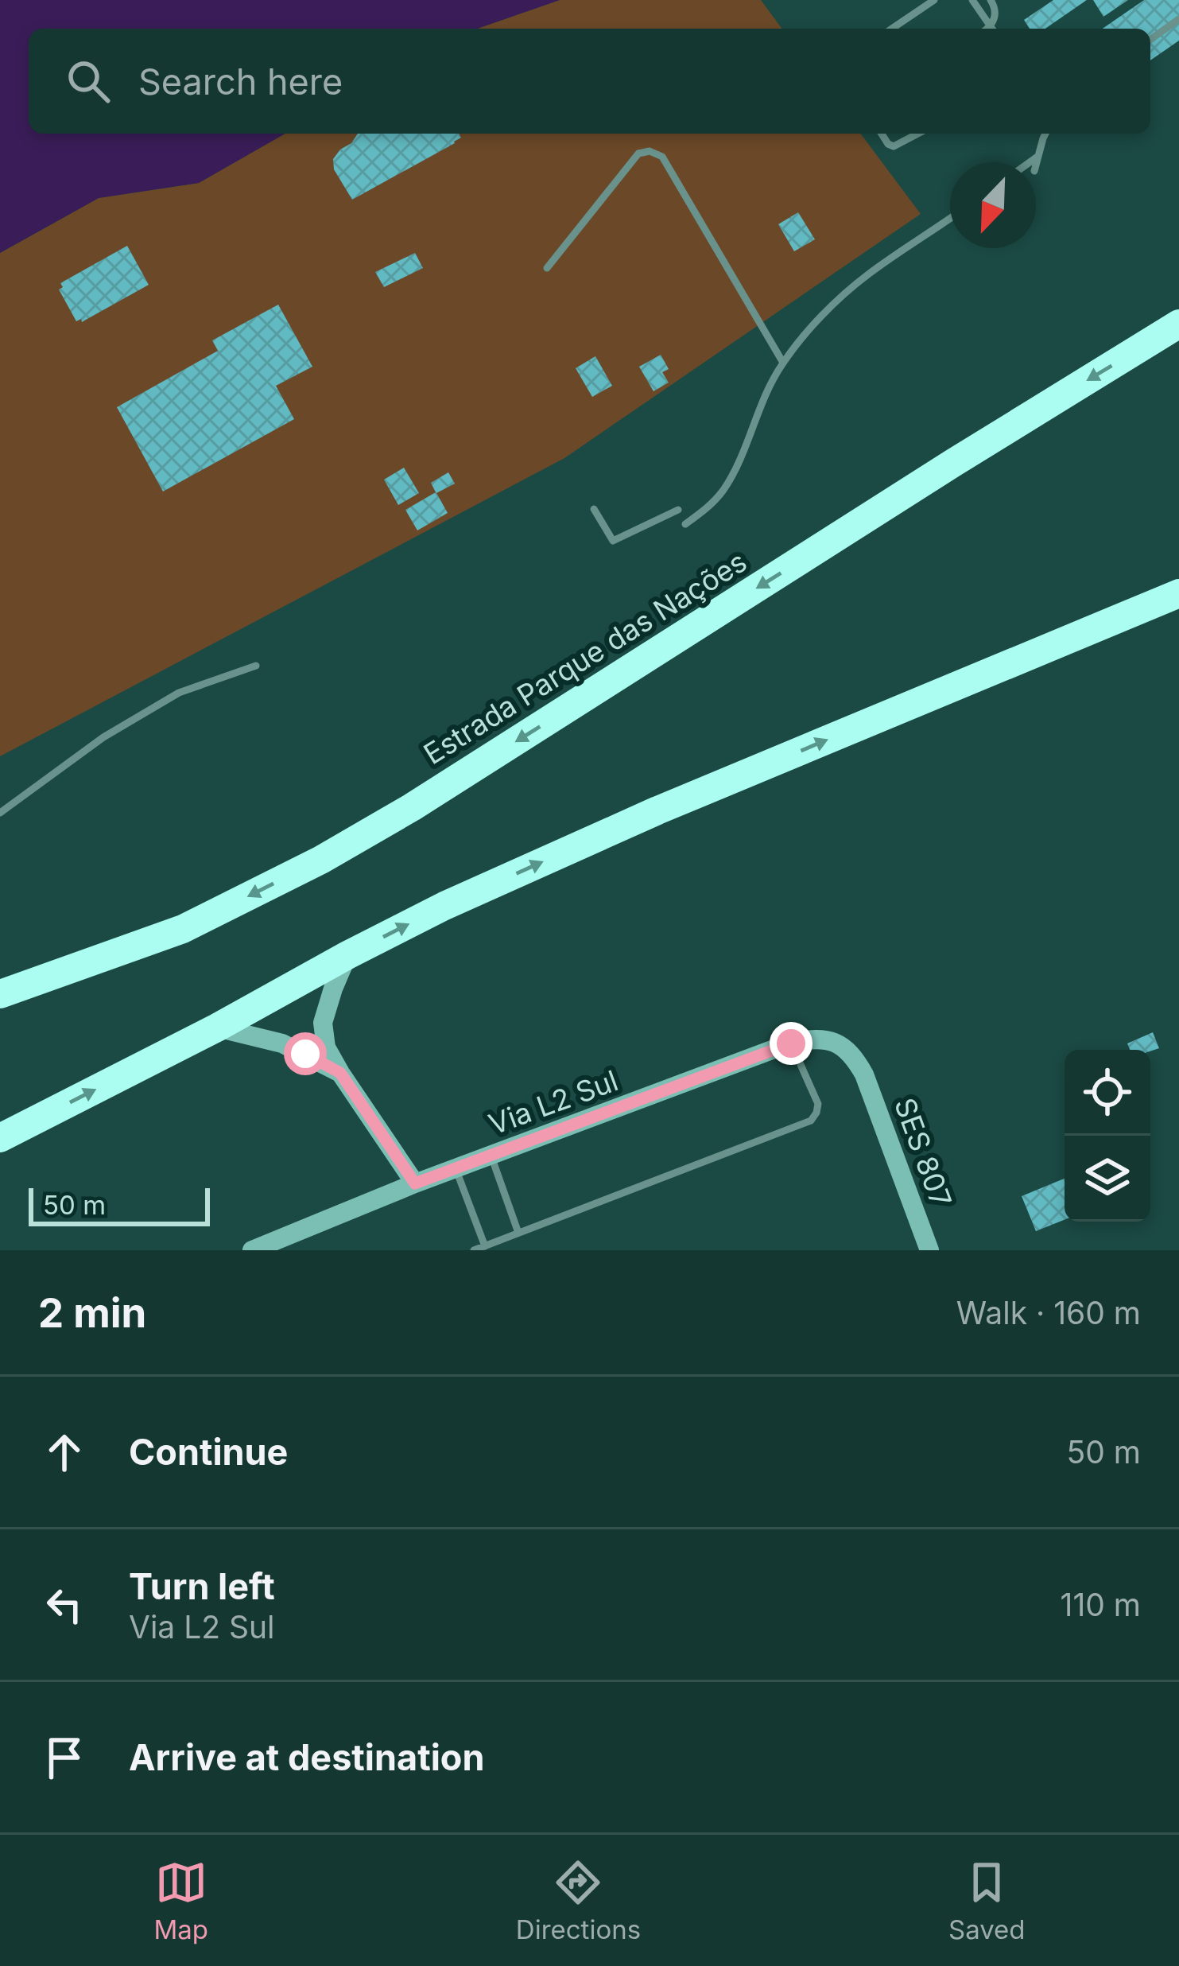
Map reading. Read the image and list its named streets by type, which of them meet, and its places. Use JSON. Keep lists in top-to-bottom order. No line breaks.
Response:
{"streets":{"highway":["Estrada Parque das Nações"],"street":["Via L2 Sul","SES 807"]},"crossings":[["Via L2 Sul","SES 807"]],"scale_bar":"50 m","north":"bottom left","page":{"search":"Search here","scale":"50 m","heading":["2 min","Walk · 160 m"],"list":[["Continue","50 m"],["Turn left","Via L2 Sul","110 m"],"Arrive at destination"],"nav":["Map","Directions","Saved"]}}
